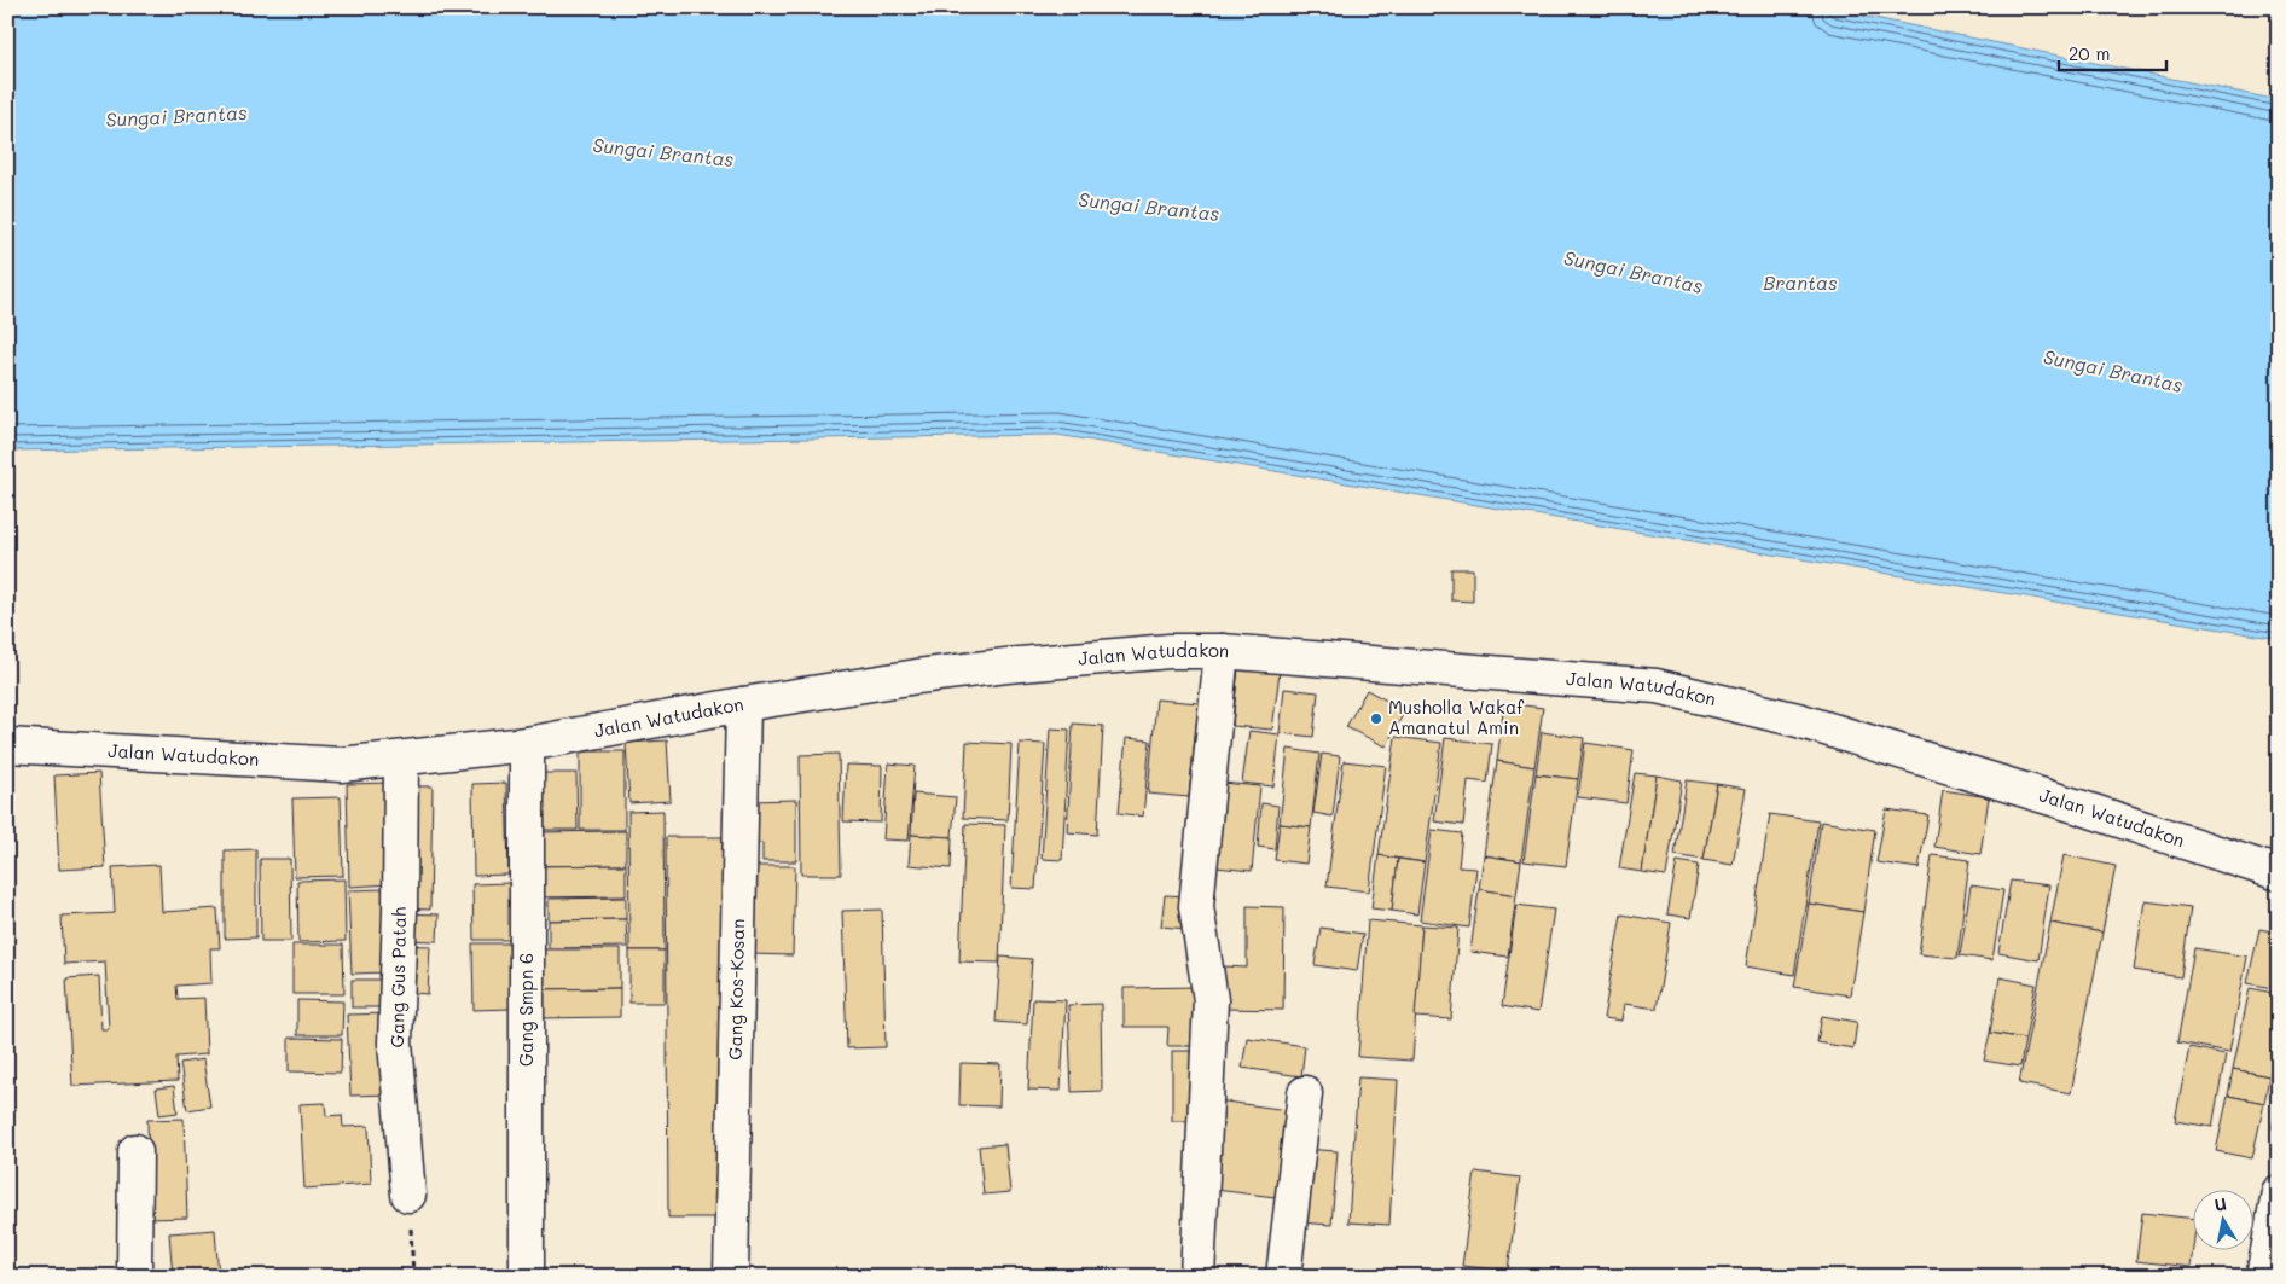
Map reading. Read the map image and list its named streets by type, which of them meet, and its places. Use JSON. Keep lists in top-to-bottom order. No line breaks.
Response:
{"streets":{"street":["Jalan Watudakon","Gang Gus Patah","Gang Kos-Kosan","Gang Smpn 6"]},"crossings":[["Jalan Watudakon","Gang Gus Patah"],["Jalan Watudakon","Gang Kos-Kosan"],["Jalan Watudakon","Gang Smpn 6"]],"water":["Sungai Brantas","Brantas"],"places":["Musholla Wakaf Amanatul Amin"],"scale_bar":"20 m","north":"top"}
